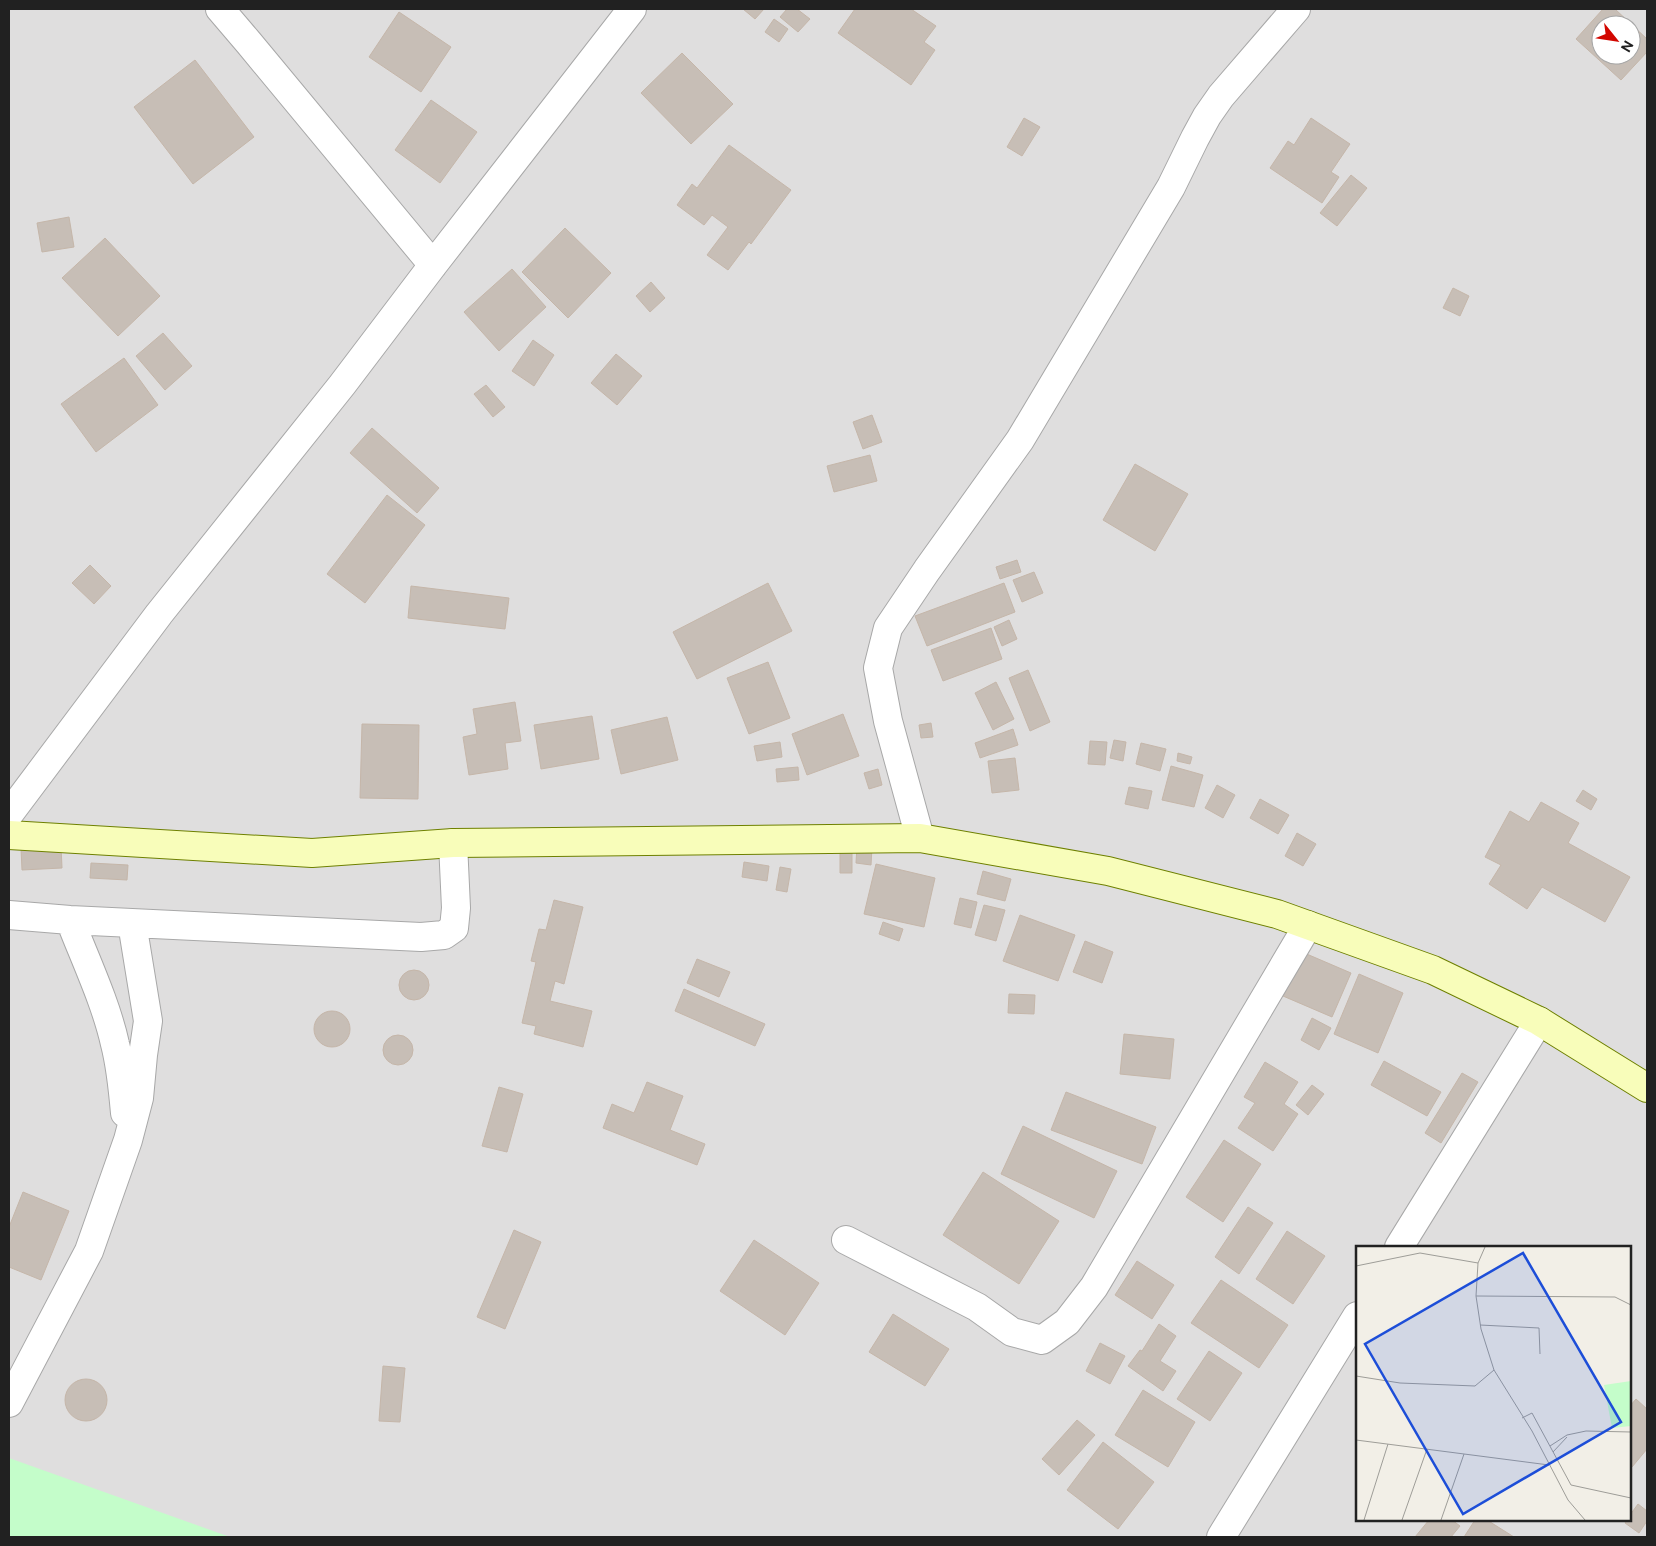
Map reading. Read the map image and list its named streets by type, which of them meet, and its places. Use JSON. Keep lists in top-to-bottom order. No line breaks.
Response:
{"north":"bottom right"}
